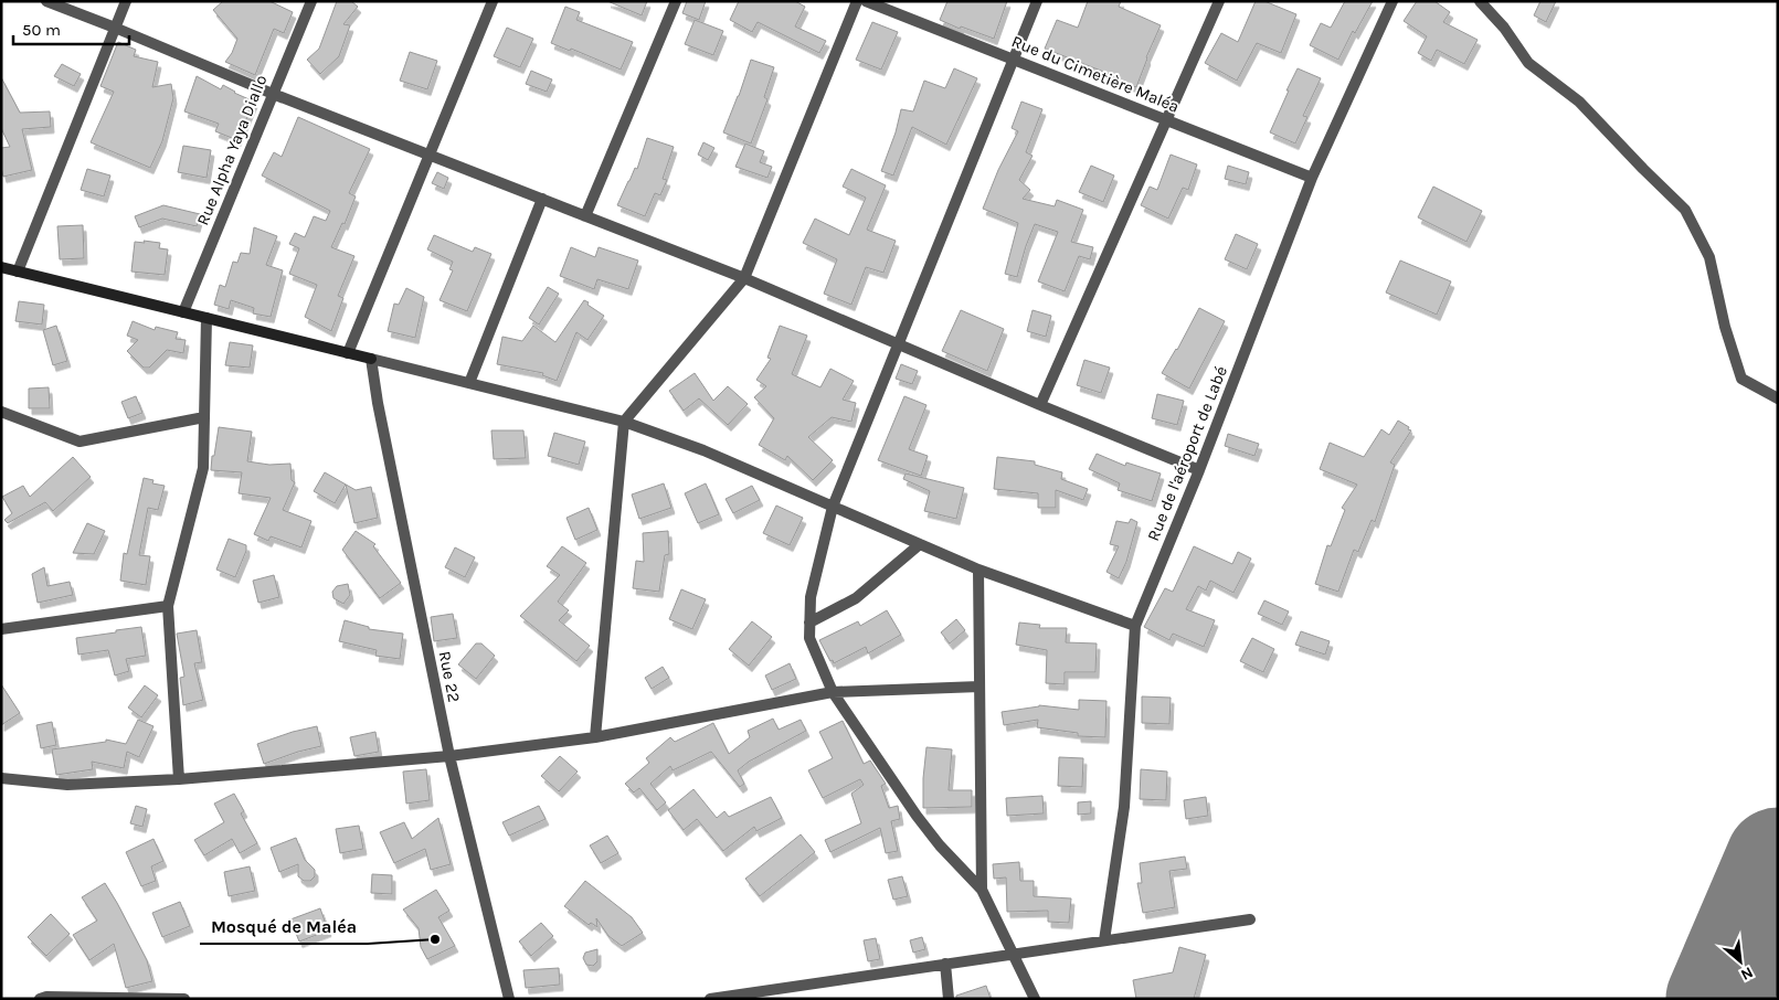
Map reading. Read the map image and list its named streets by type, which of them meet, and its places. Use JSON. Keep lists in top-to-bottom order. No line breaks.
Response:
{"streets":{"street":["Rue du Cimetière Maléa","Rue Alpha Yaya Diallo","Rue de l'aéroport de Labé","Rue 22"]},"crossings":[["Rue du Cimetière Maléa","Rue de l'aéroport de Labé"]],"places":["Mosqué de Maléa"],"scale_bar":"50 m","north":"bottom right"}
